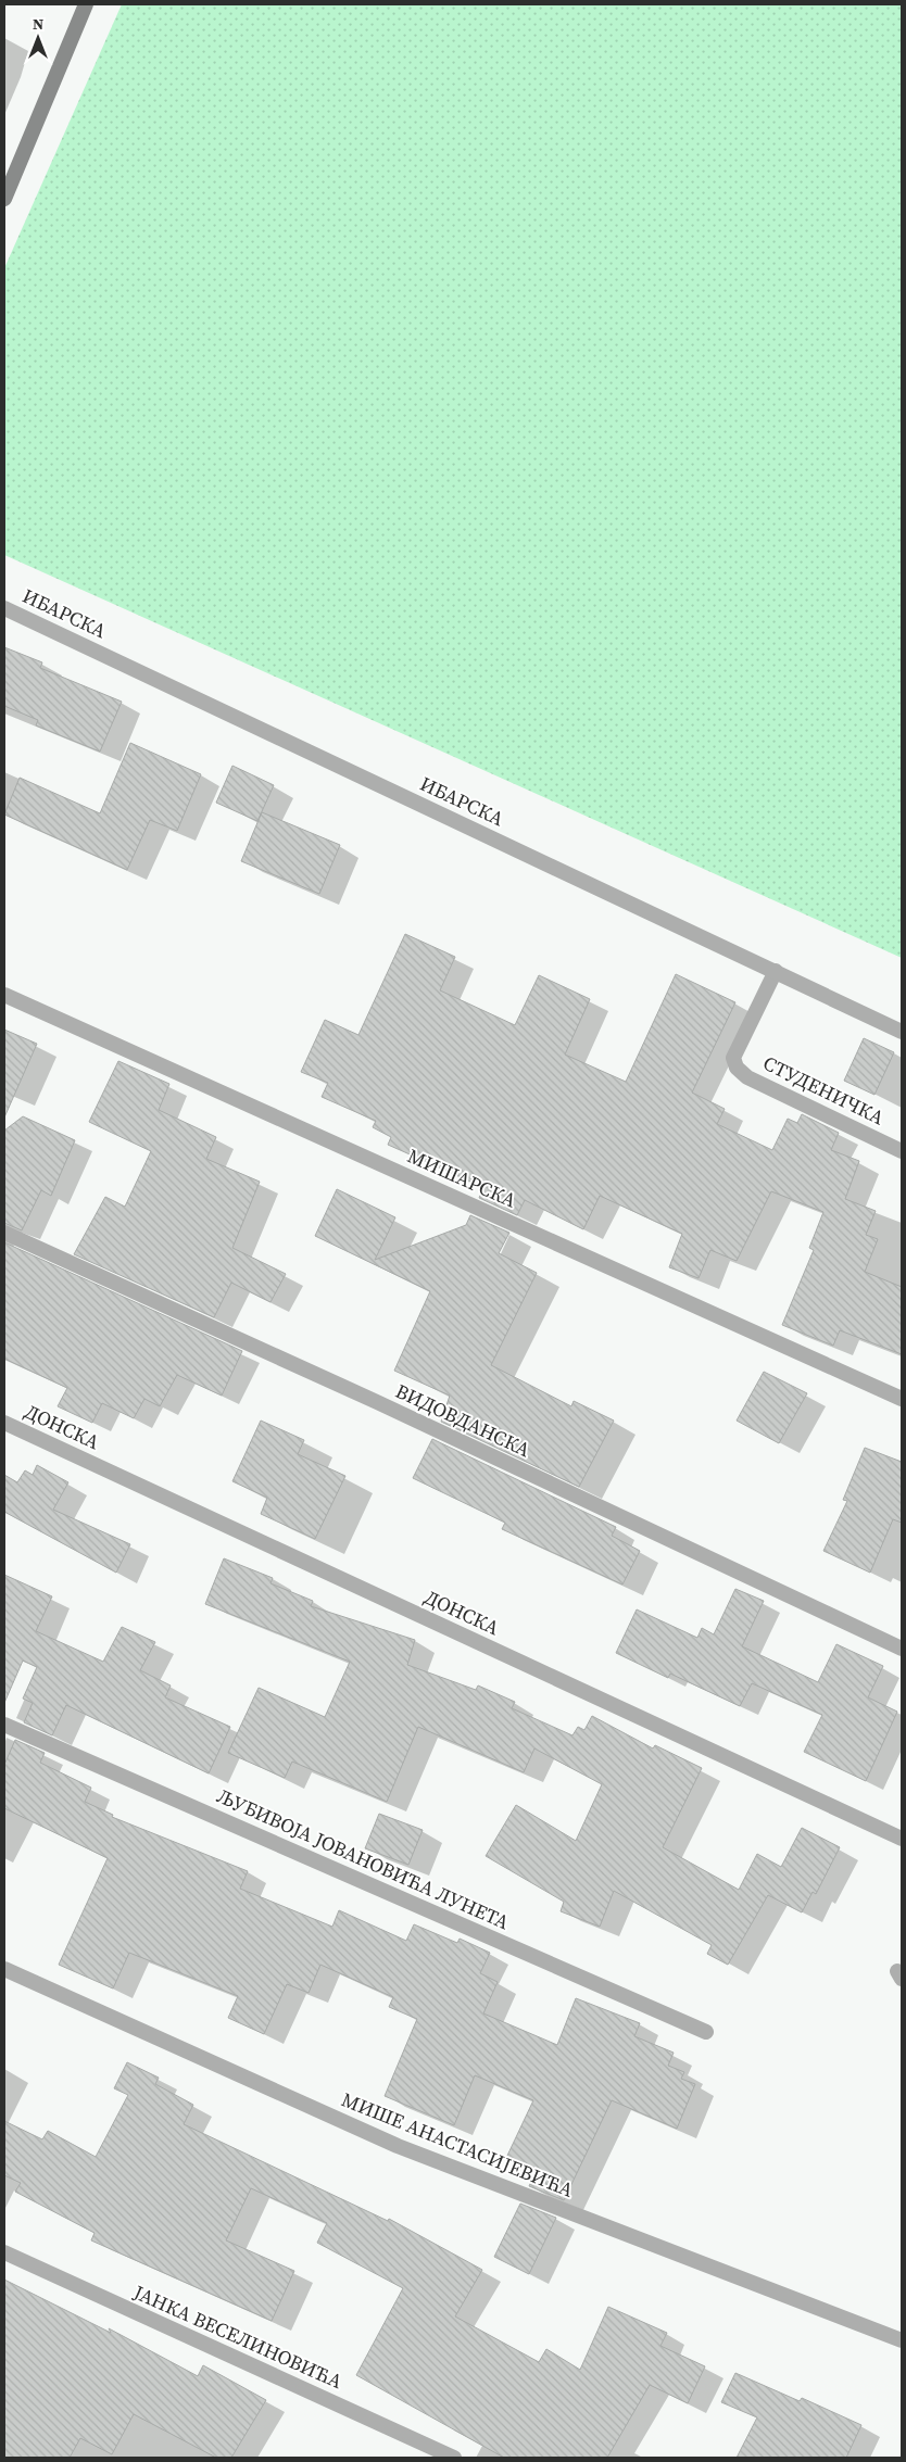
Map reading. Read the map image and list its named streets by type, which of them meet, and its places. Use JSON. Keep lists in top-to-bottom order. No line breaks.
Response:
{"streets":{"street":["ИБАРСКА","СТУДЕНИЧКА","МИШАРСКА","ВИДОВДАНСКА","ДОНСКА","ЉУБИВОЈА ЈОВАНОВИЋА ЛУНЕТА","МИШЕ АНАСТАСИЈЕВИЋА","ЈАНКА ВЕСЕЛИНОВИЋА"]},"crossings":[["ИБАРСКА","СТУДЕНИЧКА"]],"north":"top"}
